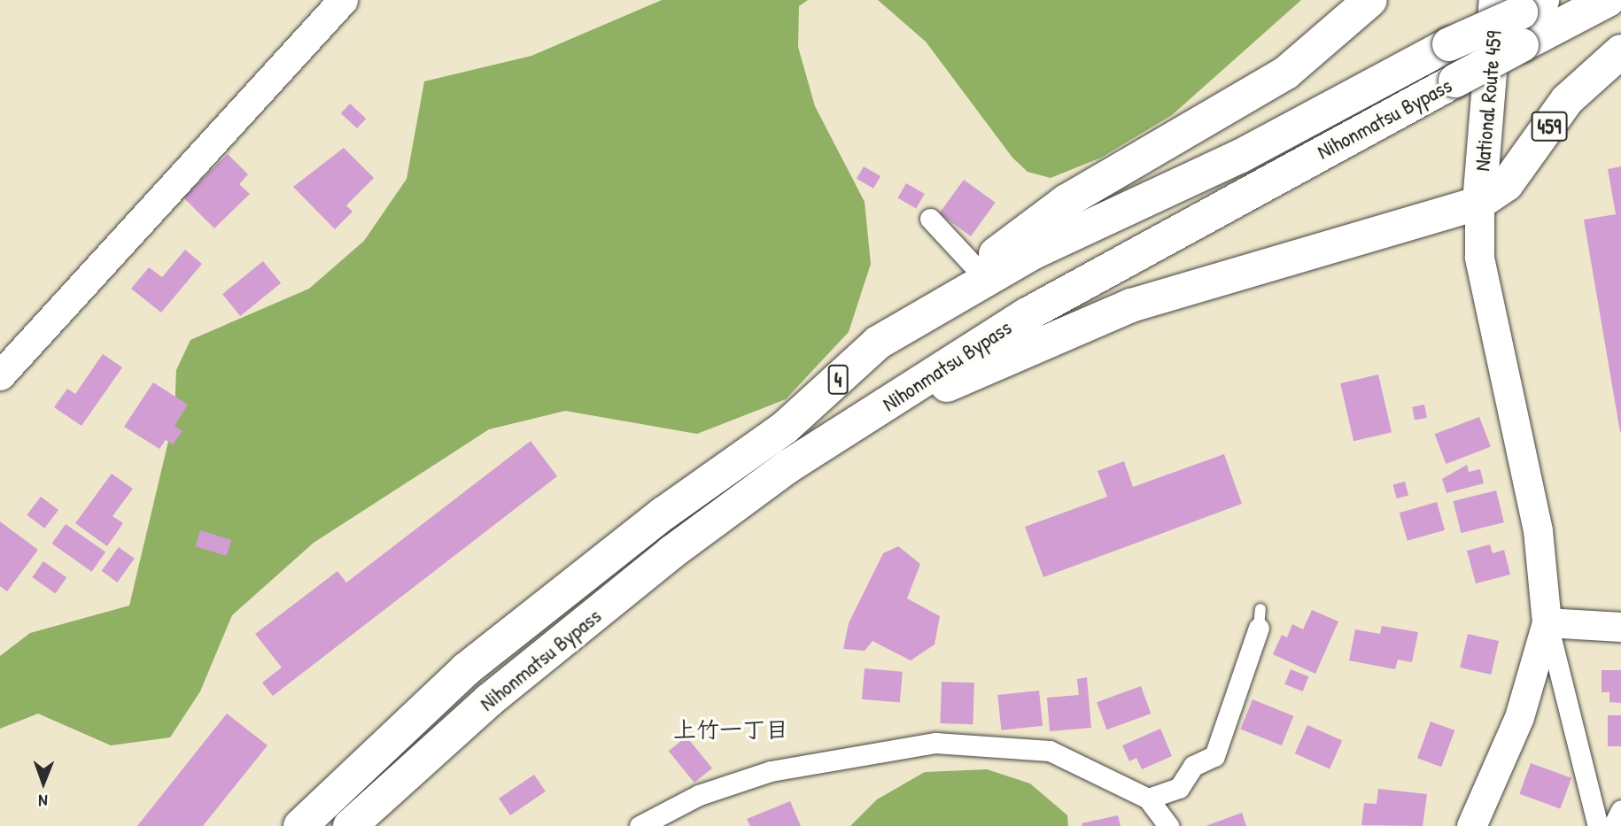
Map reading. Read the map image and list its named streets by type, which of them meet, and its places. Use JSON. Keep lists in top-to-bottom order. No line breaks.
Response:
{"streets":{"highway":["National Route 459","Nihonmatsu Bypass","459","4"]},"crossings":[["National Route 459","Nihonmatsu Bypass"],["National Route 459","459"]],"districts":["上竹一丁目"],"north":"bottom"}
